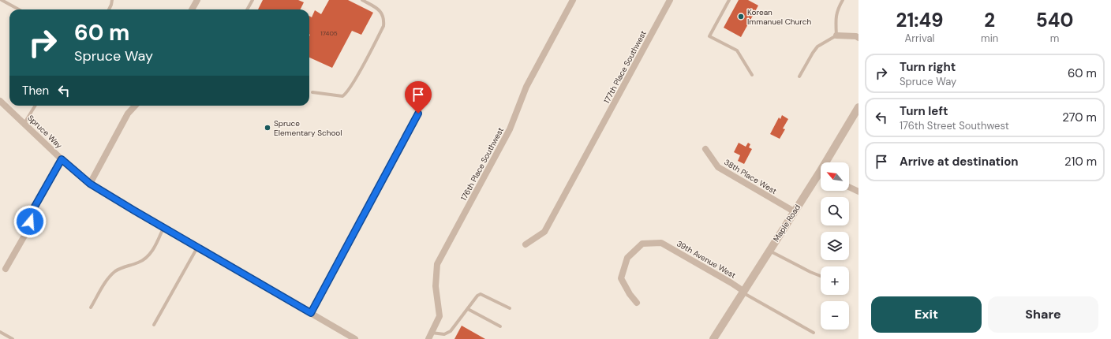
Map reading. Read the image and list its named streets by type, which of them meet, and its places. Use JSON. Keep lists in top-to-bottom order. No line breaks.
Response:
{"streets":{"street":["177th Place Southwest","Spruce Way","176th Place Southwest","38th Place West","Maple Road","39th Avenue West"]},"crossings":[["38th Place West","Maple Road"],["Maple Road","39th Avenue West"]],"places":["Korean Immanuel Church","Spruce Elementary School"],"house_numbers":["17405"],"north":"top left","page":{"eta":["21:49","Arrival","2","min","540","m"],"turn":["60 m","Spruce Way"],"list":[{"name":"Turn right","note":"Spruce Way","value":"60 m"},{"name":"Turn left","note":"176th Street Southwest","value":"270 m"},{"name":"Arrive at destination","value":"210 m"}],"then":"Then","map_buttons":["+","−"],"buttons":["Exit","Share"]}}
